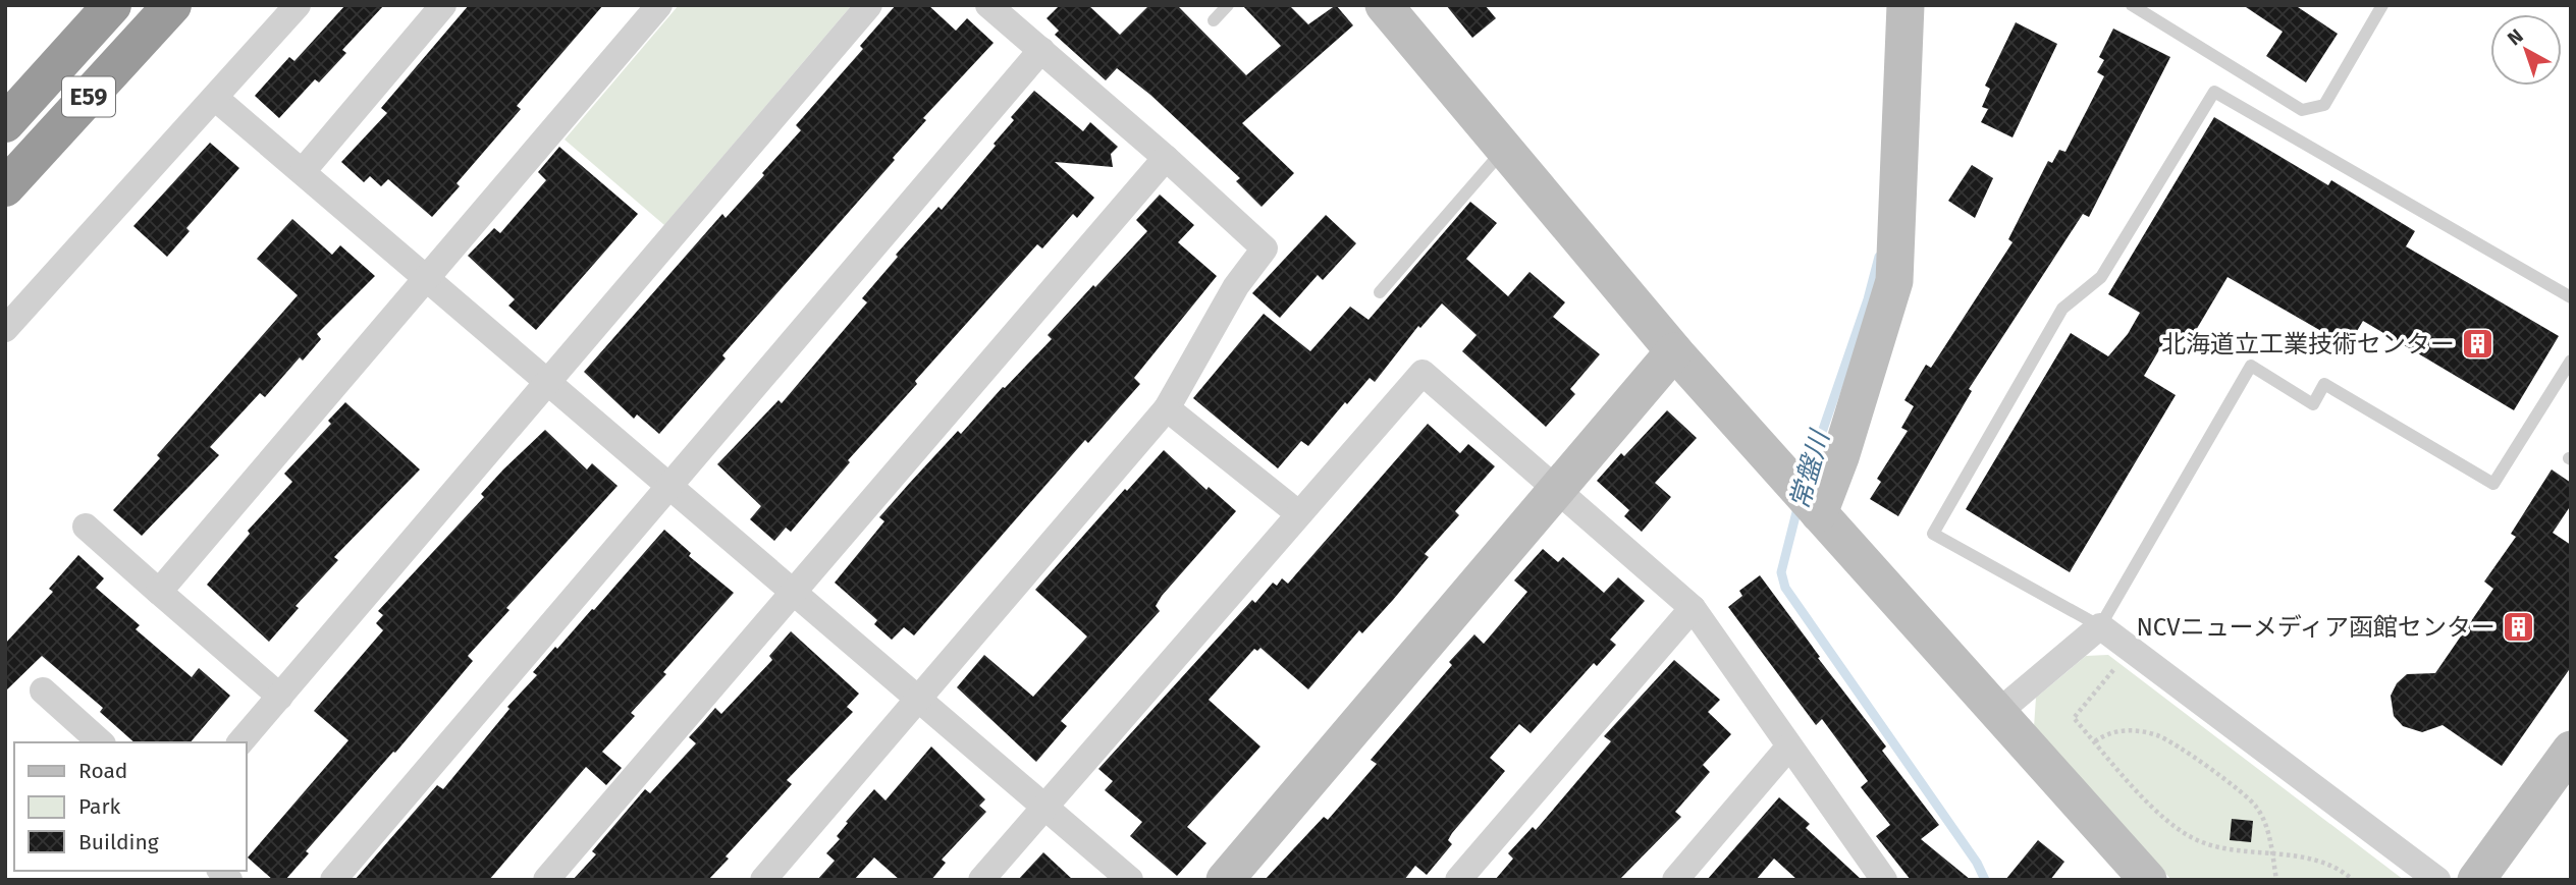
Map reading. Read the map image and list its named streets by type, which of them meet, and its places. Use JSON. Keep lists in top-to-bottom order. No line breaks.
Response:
{"streets":{"highway":["E59"]},"water":["常盤川"],"places":{"building":["北海道立工業技術センター","NCVニューメディア函館センター"]},"legend":["Road","Park","Building"],"north":"top left"}
